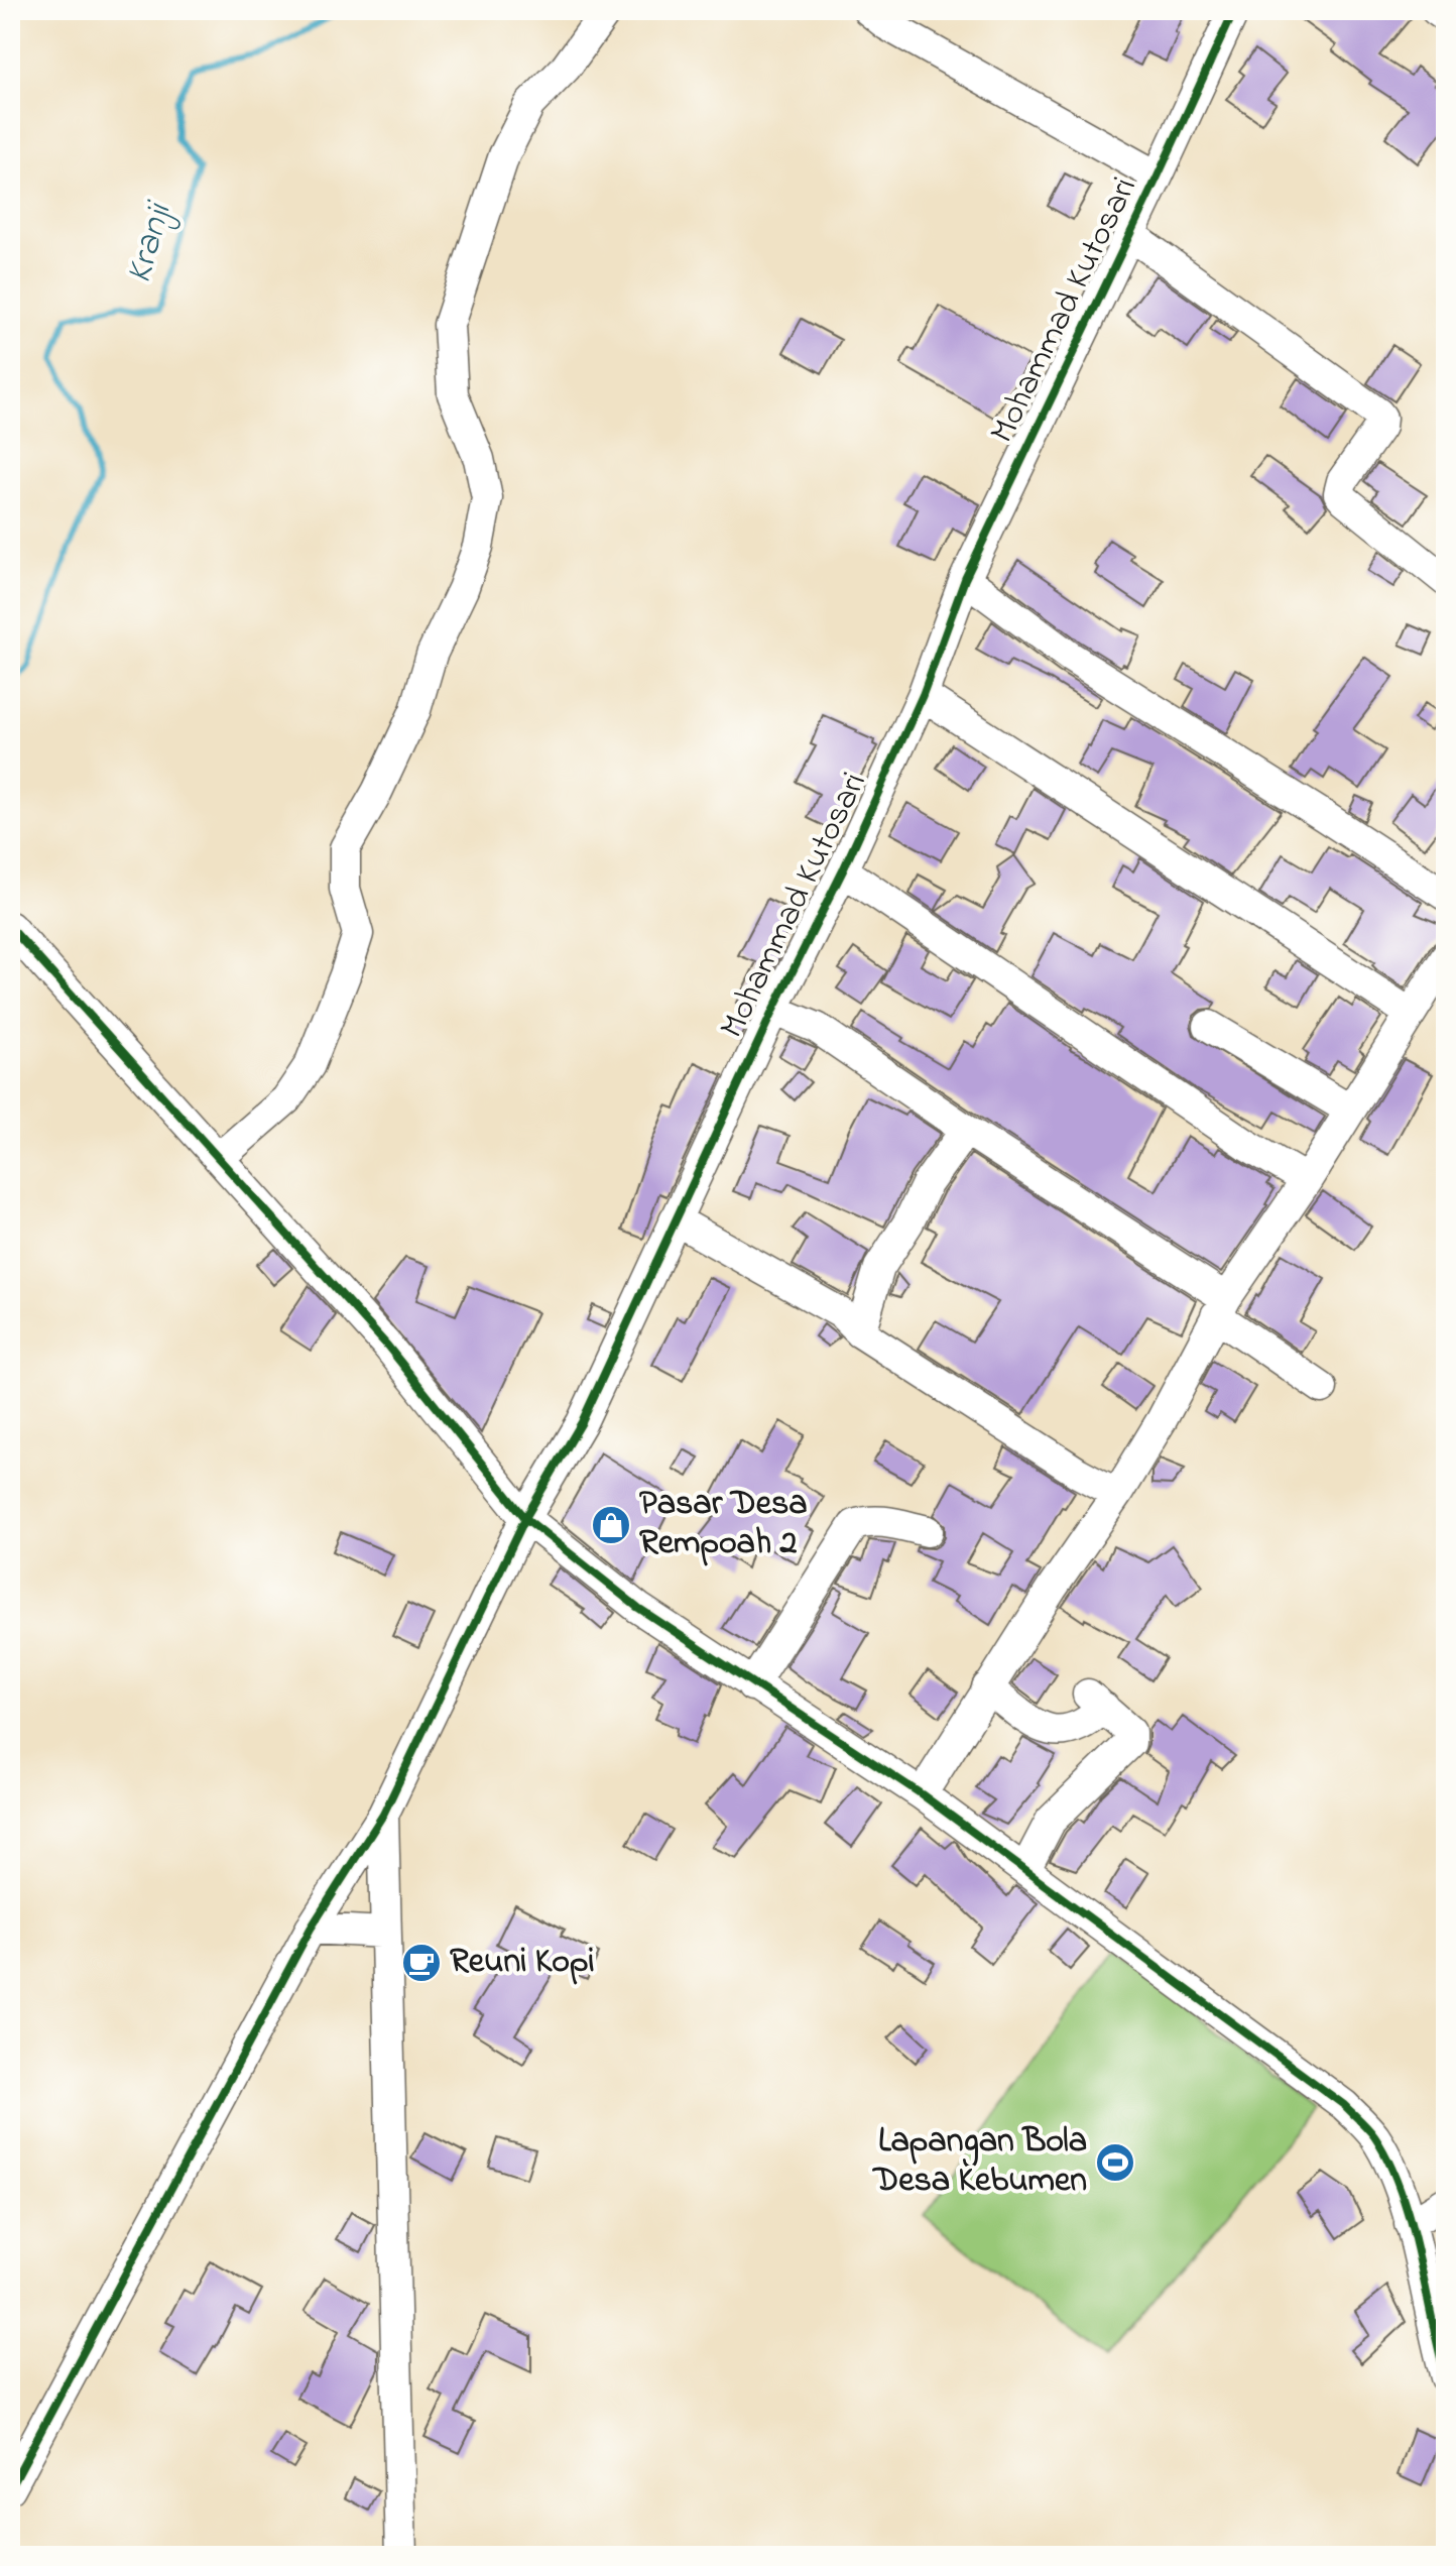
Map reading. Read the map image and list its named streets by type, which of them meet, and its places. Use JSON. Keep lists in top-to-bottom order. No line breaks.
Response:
{"streets":{"street":["Mohammad Kutosari"]},"water":["Kranji"],"places":{"shop":["Pasar Desa Rempoah 2"],"cafe":["Reuni Kopi"],"sports":["Lapangan Bola Desa Kebumen"]}}
